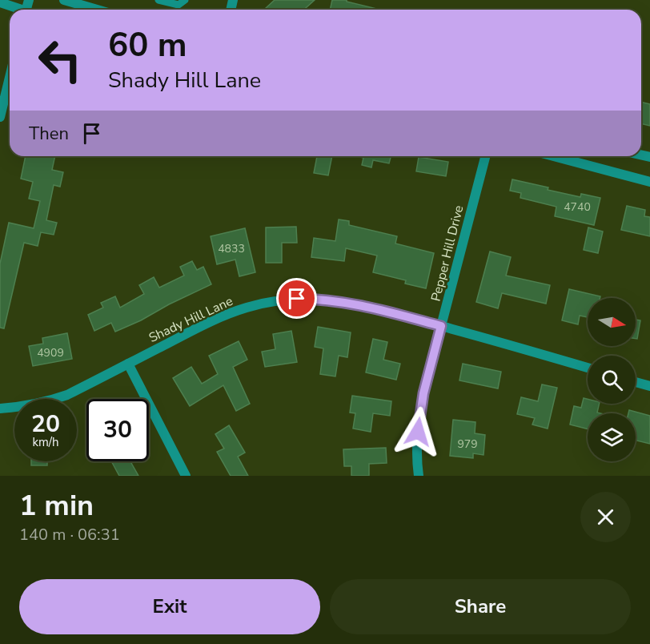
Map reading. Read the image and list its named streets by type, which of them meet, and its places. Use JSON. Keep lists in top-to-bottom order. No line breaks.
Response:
{"streets":{"street":["Pepper Hill Drive","Shady Hill Lane"]},"crossings":[["Pepper Hill Drive","Shady Hill Lane"]],"house_numbers":["4740","4833","4909","979"],"north":"right","page":{"turn":["60 m","Shady Hill Lane"],"then":"Then","speed":"20 km/h","limit":"30","heading":["1 min","140 m · 06:31"],"buttons":["Exit","Share"]}}
